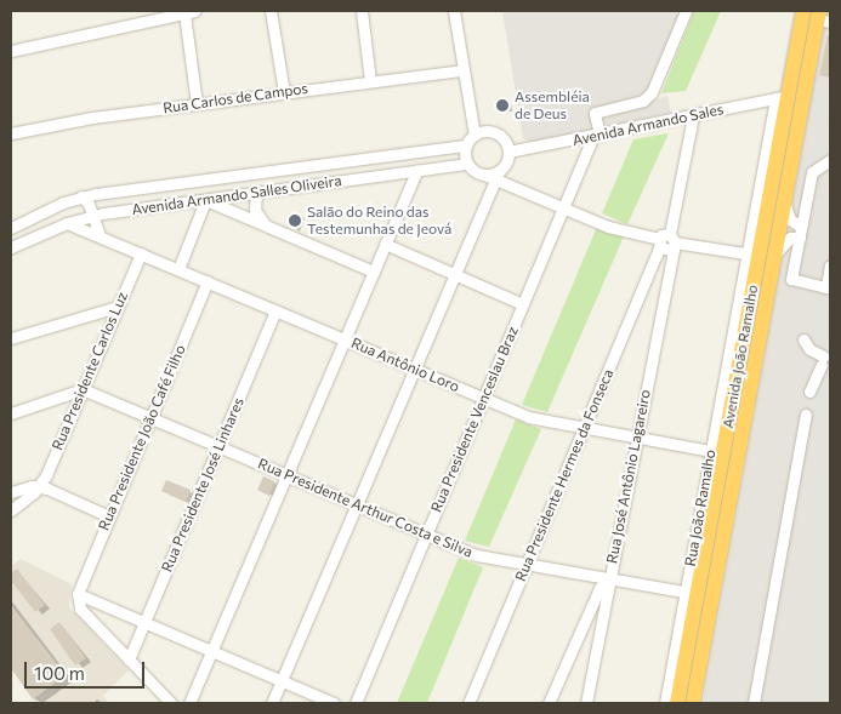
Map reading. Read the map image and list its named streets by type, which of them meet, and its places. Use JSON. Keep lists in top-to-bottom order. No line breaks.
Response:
{"streets":{"highway":["Avenida João Ramalho"],"street":["Rua Carlos de Campos","Avenida Armando Sales","Avenida Armando Salles Oliveira","Rua Antônio Loro","Rua Presidente Carlos Luz","Rua Presidente Venceslau Braz","Rua Presidente João Café Filho","Rua Presidente Hermes da Fonseca","Rua José Antônio Lagareiro","Rua Presidente José Linhares","Rua Presidente Arthur Costa e Silva"]},"crossings":[["Avenida Armando Sales","Avenida Armando Salles Oliveira"],["Avenida Armando Sales","Avenida João Ramalho"],["Avenida Armando Sales","Rua Presidente Venceslau Braz"],["Avenida Armando Sales","Rua José Antônio Lagareiro"],["Avenida Armando Salles Oliveira","Rua Antônio Loro"],["Avenida João Ramalho","Rua Antônio Loro"],["Avenida João Ramalho","Rua Presidente Arthur Costa e Silva"],["Rua Antônio Loro","Rua Presidente Carlos Luz"],["Rua Antônio Loro","Rua Presidente Venceslau Braz"],["Rua Antônio Loro","Rua Presidente João Café Filho"],["Rua Antônio Loro","Rua Presidente Hermes da Fonseca"],["Rua Antônio Loro","Rua José Antônio Lagareiro"],["Rua Antônio Loro","Rua Presidente José Linhares"],["Rua Presidente Carlos Luz","Rua Presidente Arthur Costa e Silva"],["Rua Presidente Venceslau Braz","Rua Presidente Arthur Costa e Silva"],["Rua Presidente João Café Filho","Rua Presidente Arthur Costa e Silva"],["Rua Presidente Hermes da Fonseca","Rua Presidente Arthur Costa e Silva"],["Rua José Antônio Lagareiro","Rua Presidente Arthur Costa e Silva"],["Rua Presidente José Linhares","Rua Presidente Arthur Costa e Silva"]],"places":["Assembléia de Deus","Salão do Reino das Testemunhas de Jeová"],"scale_bar":"100 m"}
